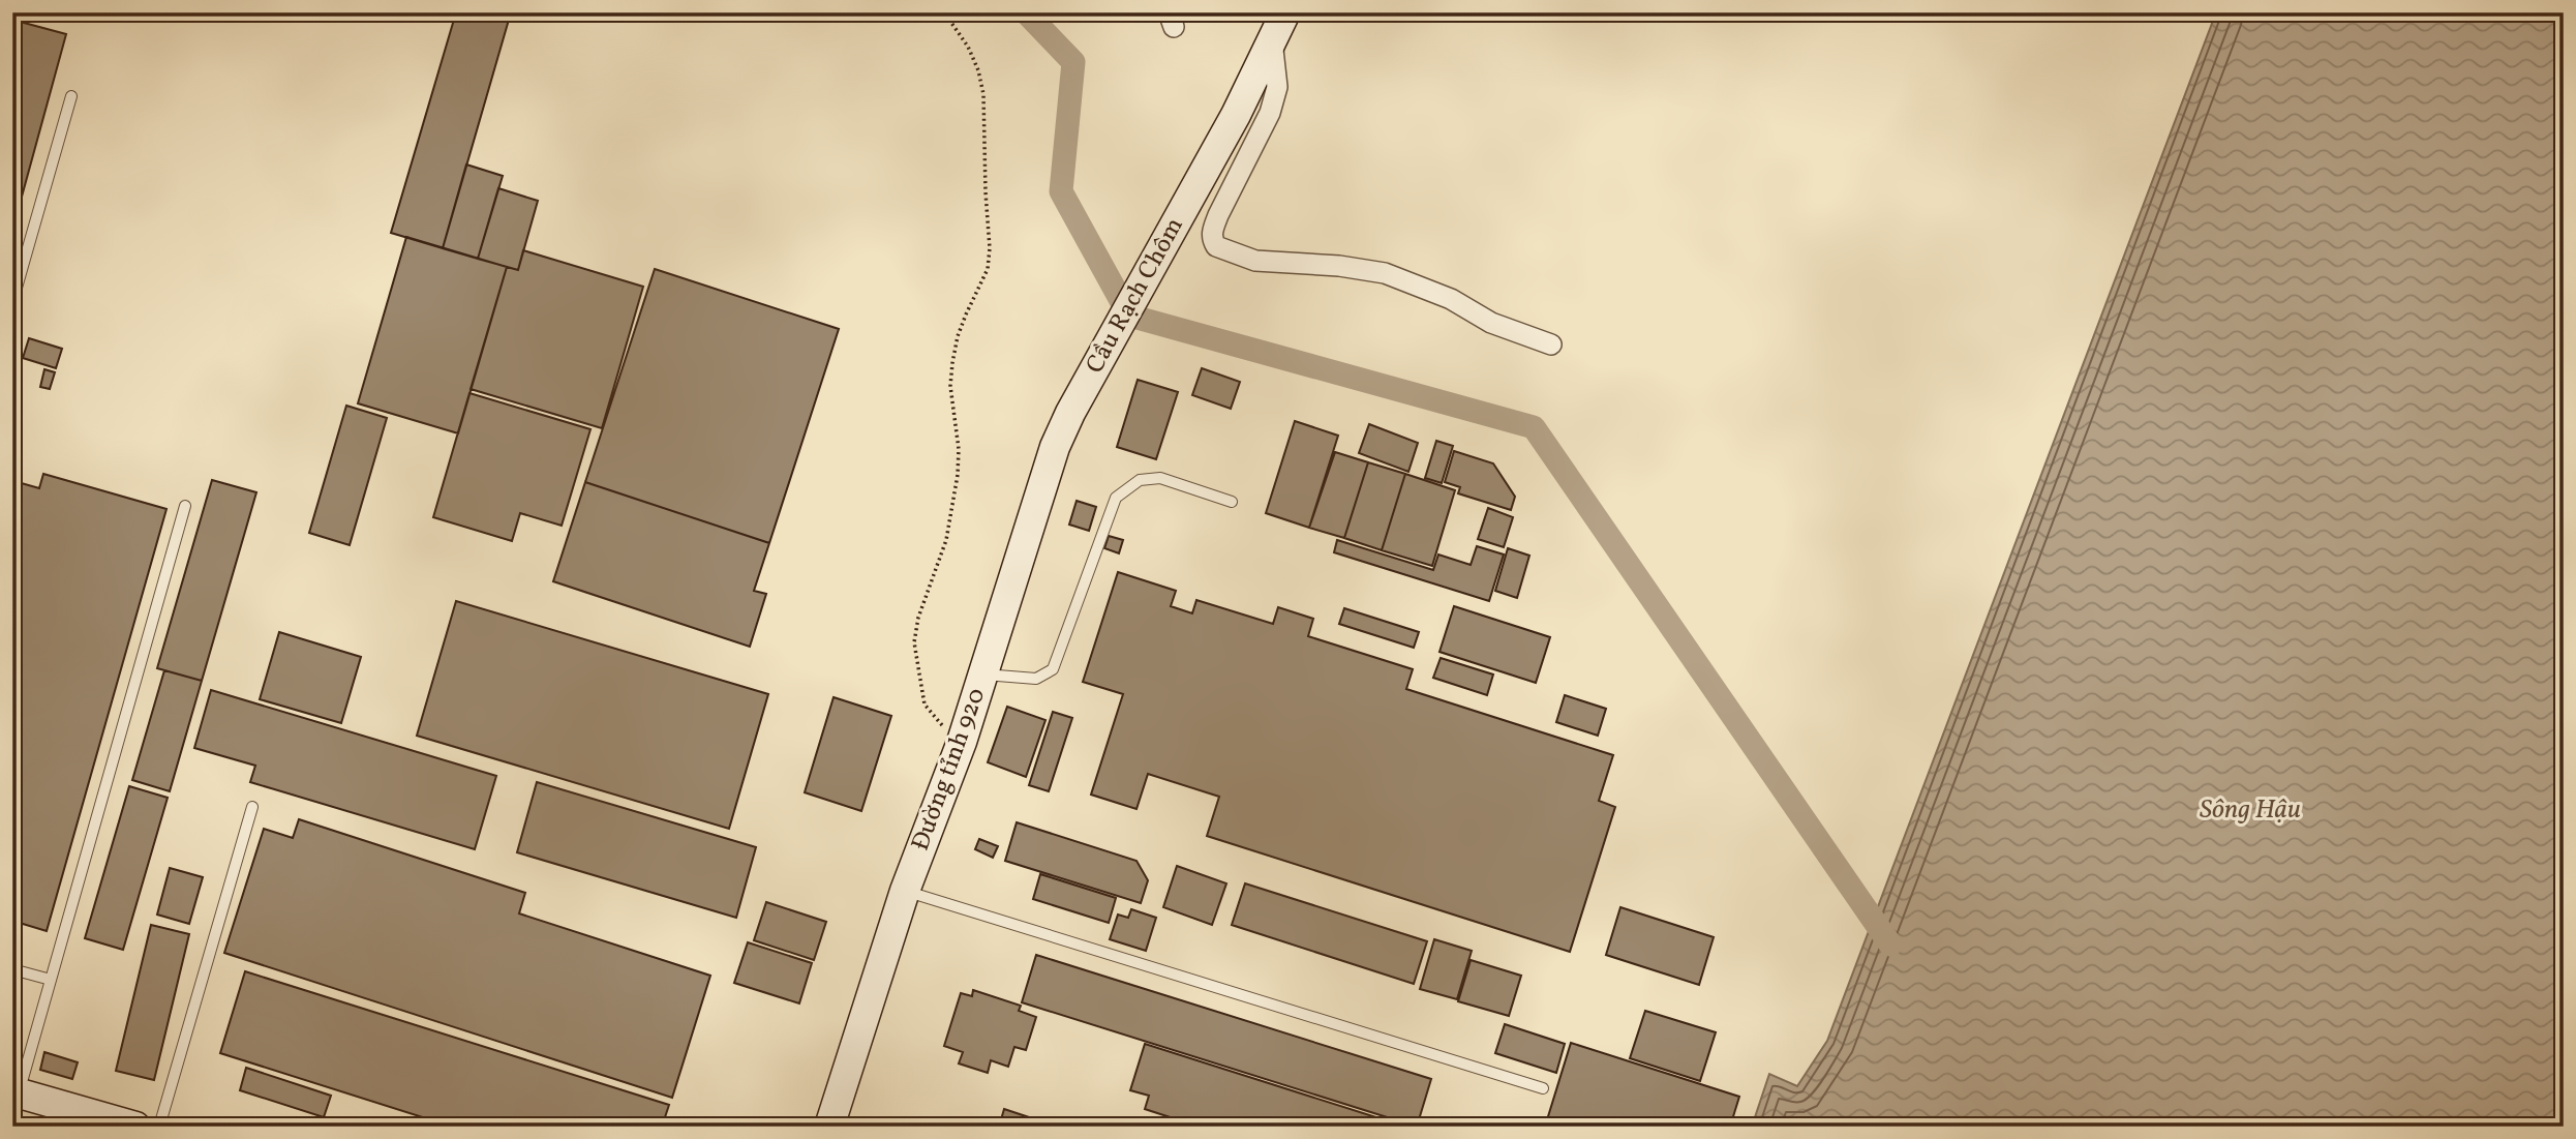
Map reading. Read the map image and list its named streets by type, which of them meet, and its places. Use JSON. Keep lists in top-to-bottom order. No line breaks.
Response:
{"streets":{"main road":["Cầu Rạch Chôm","Đường tỉnh 920"]},"crossings":[["Cầu Rạch Chôm","Đường tỉnh 920"]],"water":["Sông Hậu"]}
